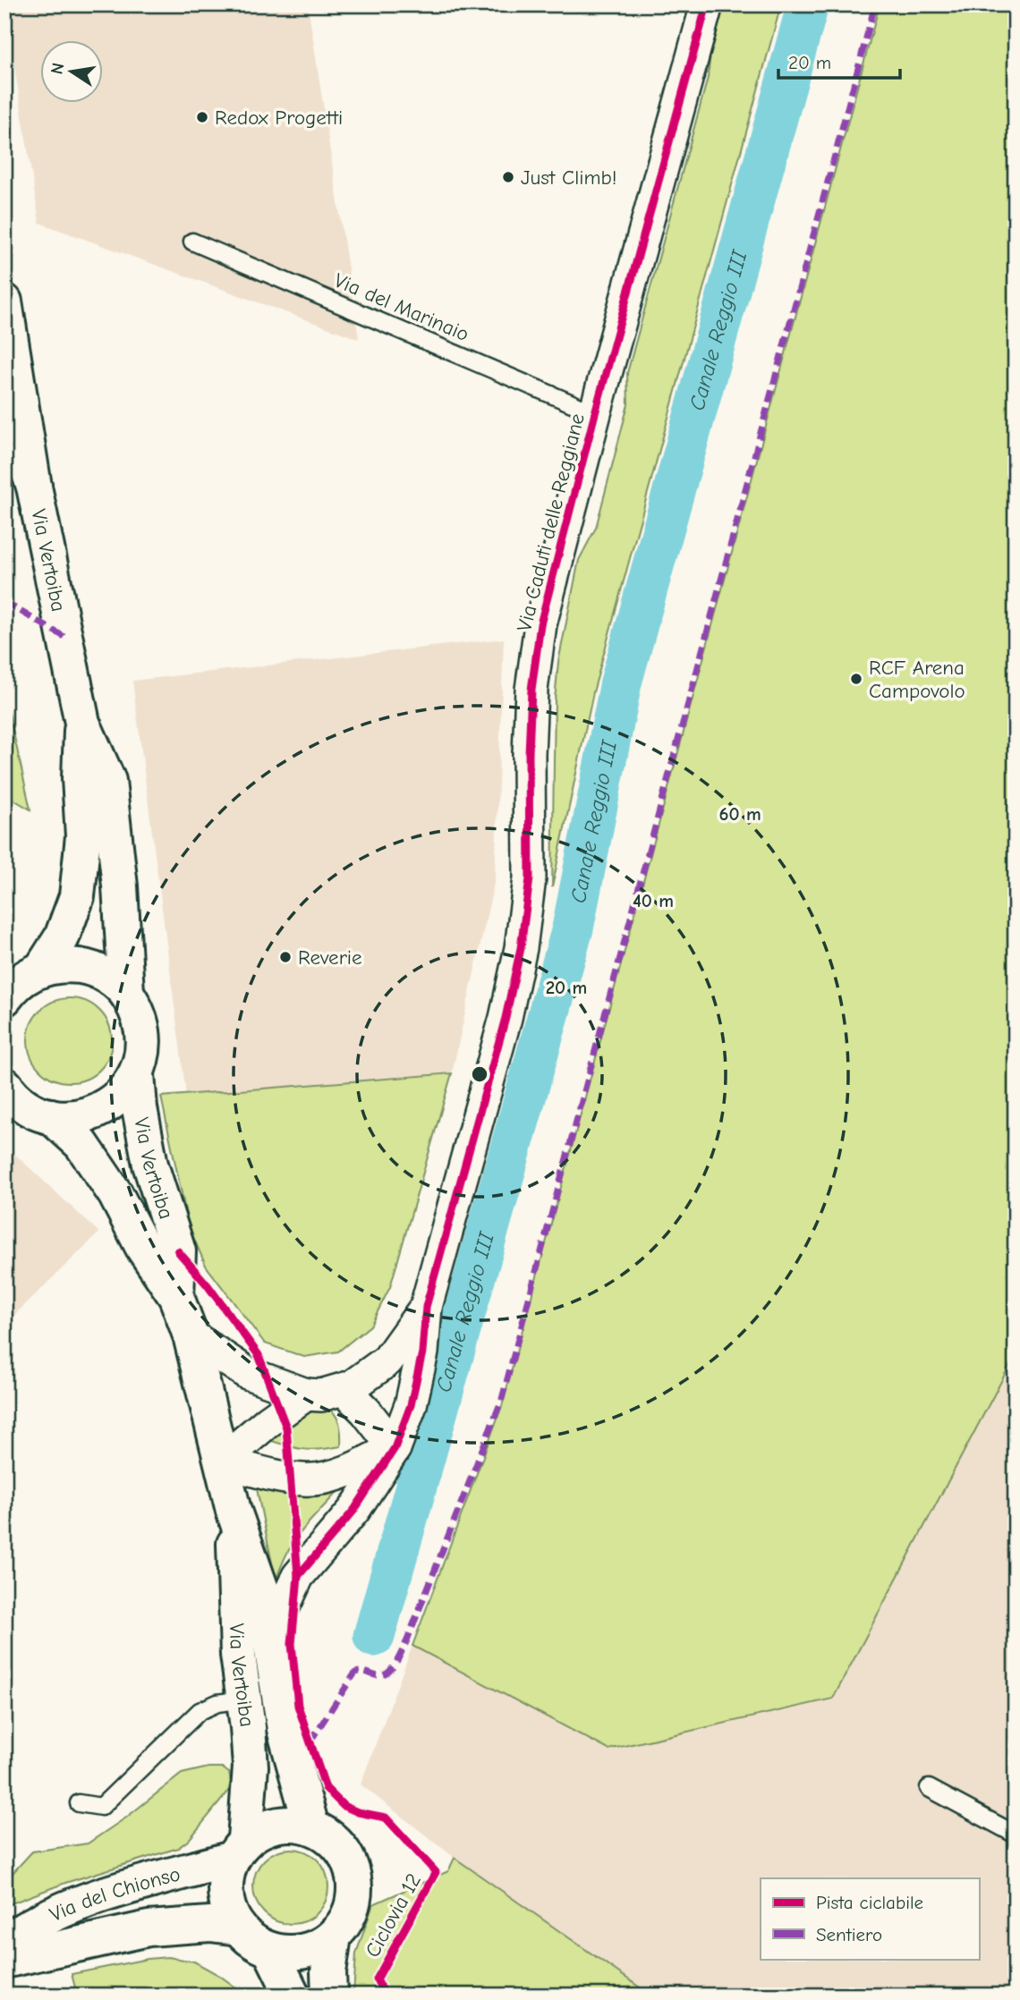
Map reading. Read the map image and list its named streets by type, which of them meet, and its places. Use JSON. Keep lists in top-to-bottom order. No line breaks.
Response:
{"streets":{"main road":["Via Vertoiba","Via del Chionso"],"street":["Via Caduti delle Reggiane"],"lane":["Via del Marinaio"],"cycle path":["Ciclovia 12"]},"crossings":[["Via del Marinaio","Via Caduti delle Reggiane"],["Via Caduti delle Reggiane","Via Vertoiba"],["Via Vertoiba","Via del Chionso"]],"water":["Canale Reggio III"],"places":["Redox Progetti","Just Climb!","RCF Arena Campovolo","Reverie"],"legend":["Pista ciclabile","Sentiero"],"scale_bar":"20 m","north":"left","rings":["60 m","40 m","20 m"]}
